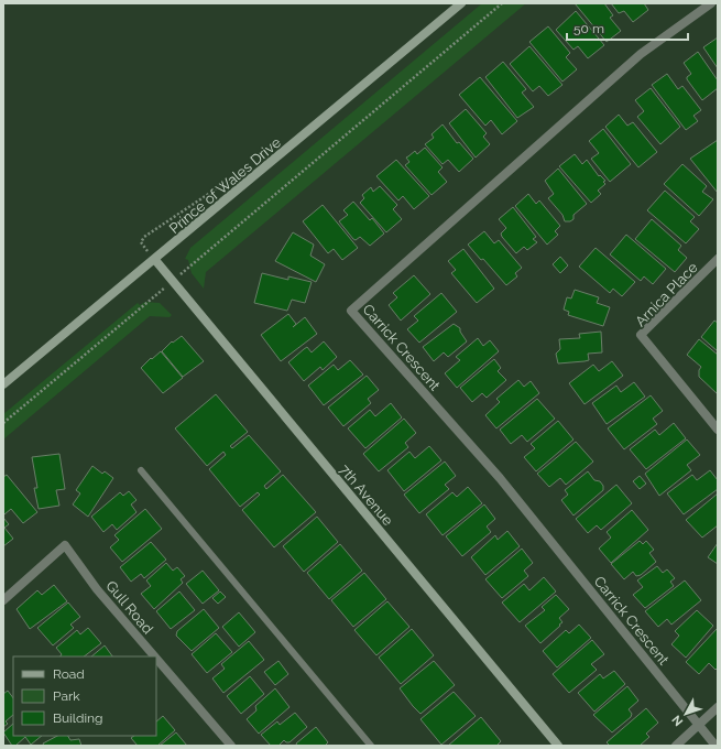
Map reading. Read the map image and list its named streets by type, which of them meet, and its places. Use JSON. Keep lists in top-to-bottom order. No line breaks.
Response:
{"streets":{"street":["Prince of Wales Drive","Arnica Place","Carrick Crescent","7th Avenue","Gull Road"]},"crossings":[["Prince of Wales Drive","7th Avenue"]],"legend":["Road","Park","Building"],"scale_bar":"50 m","north":"bottom left"}
